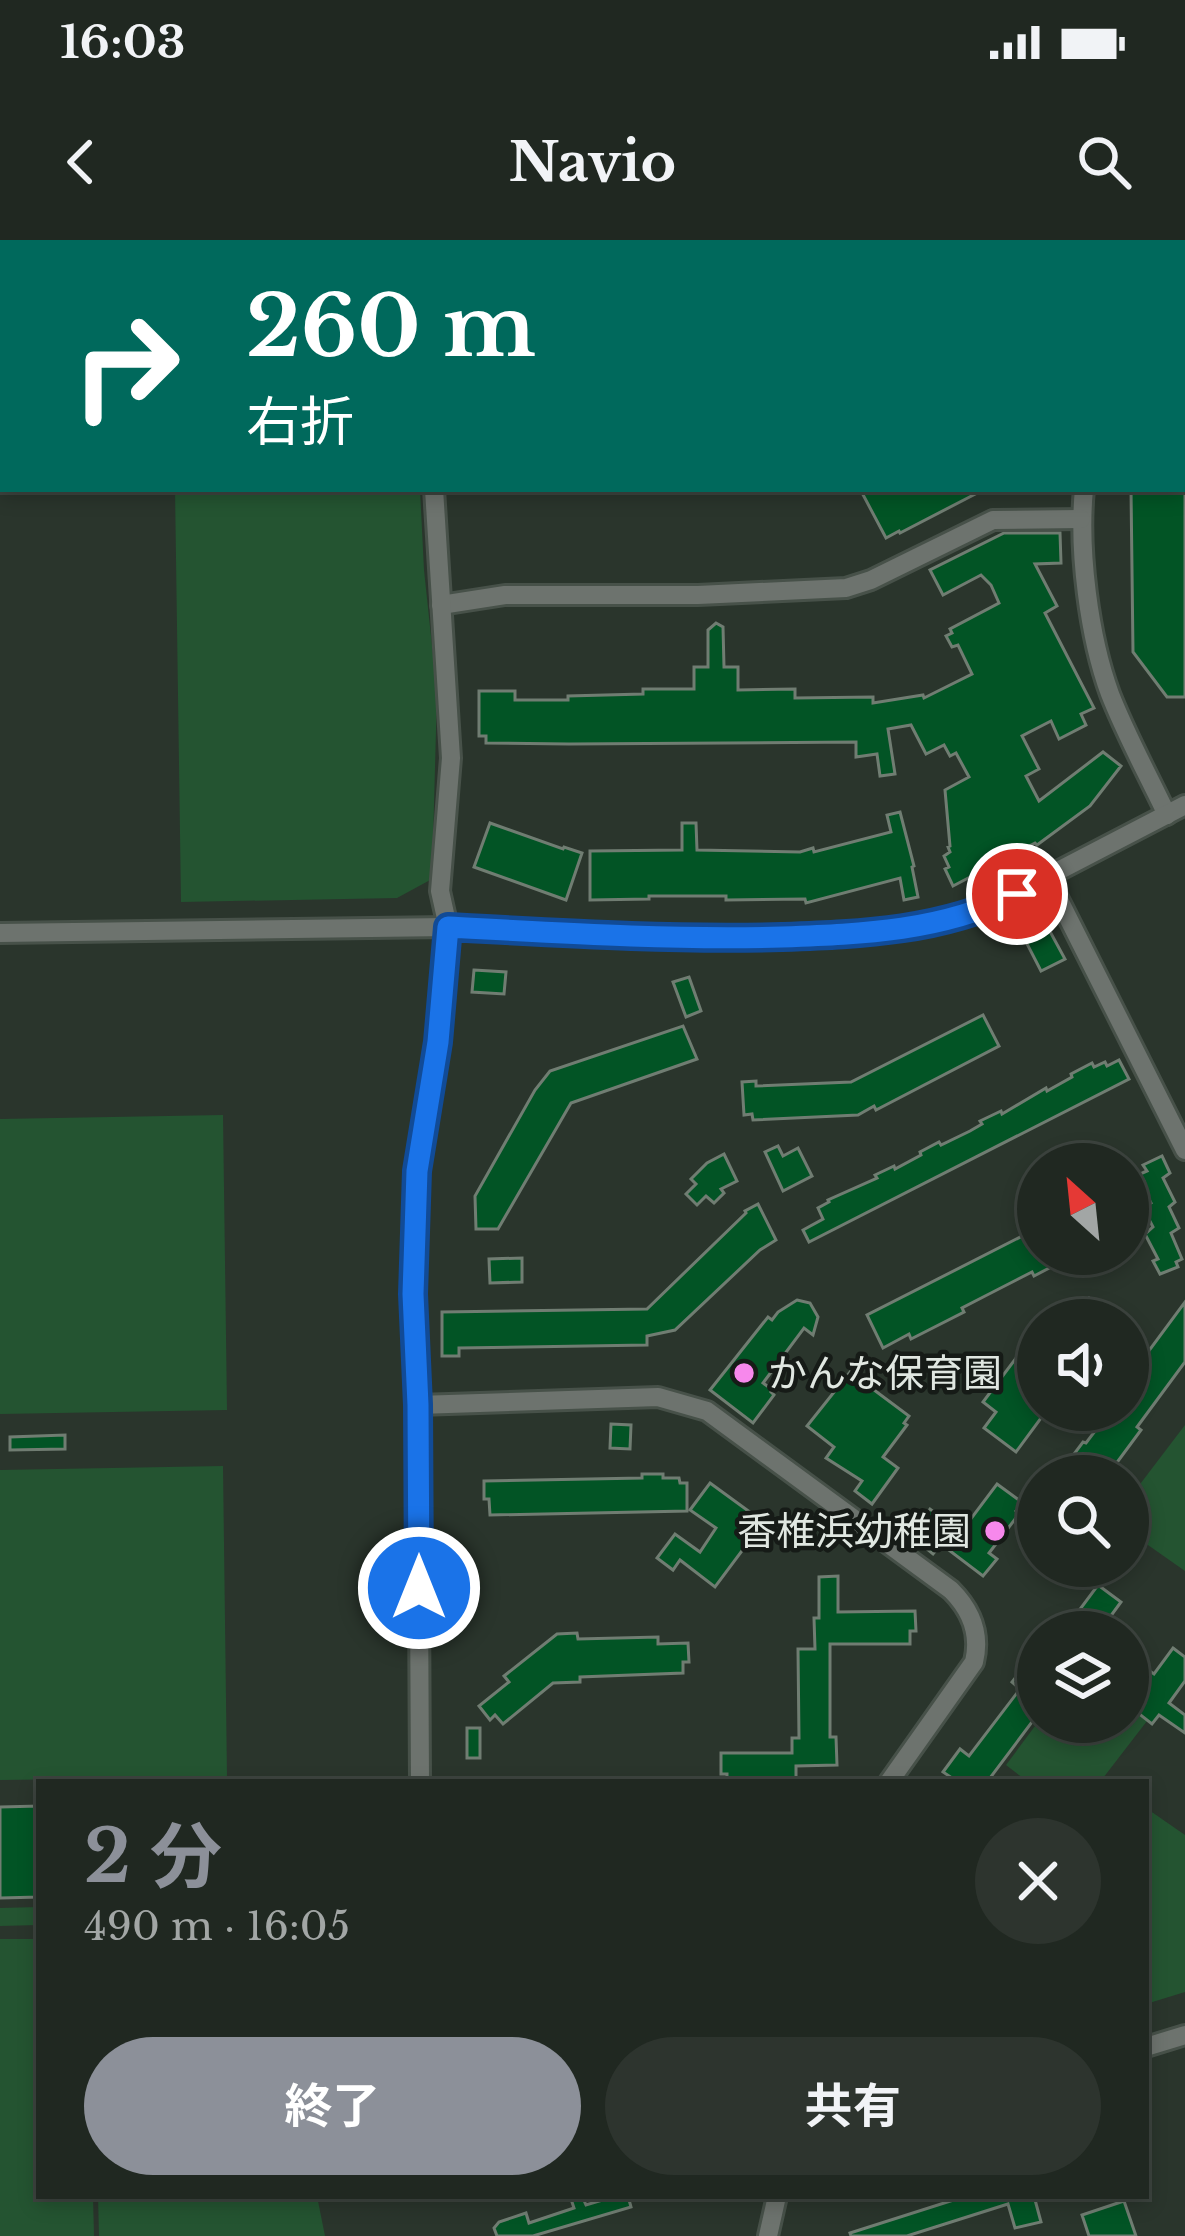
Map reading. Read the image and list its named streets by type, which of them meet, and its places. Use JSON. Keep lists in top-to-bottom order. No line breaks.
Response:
{"places":["かんな保育園","香椎浜幼稚園"],"north":"top left","page":{"status":"16:03","header":"Navio","turn":["260 m","右折"],"heading":["2 分","490 m · 16:05"],"buttons":["終了","共有"]}}
